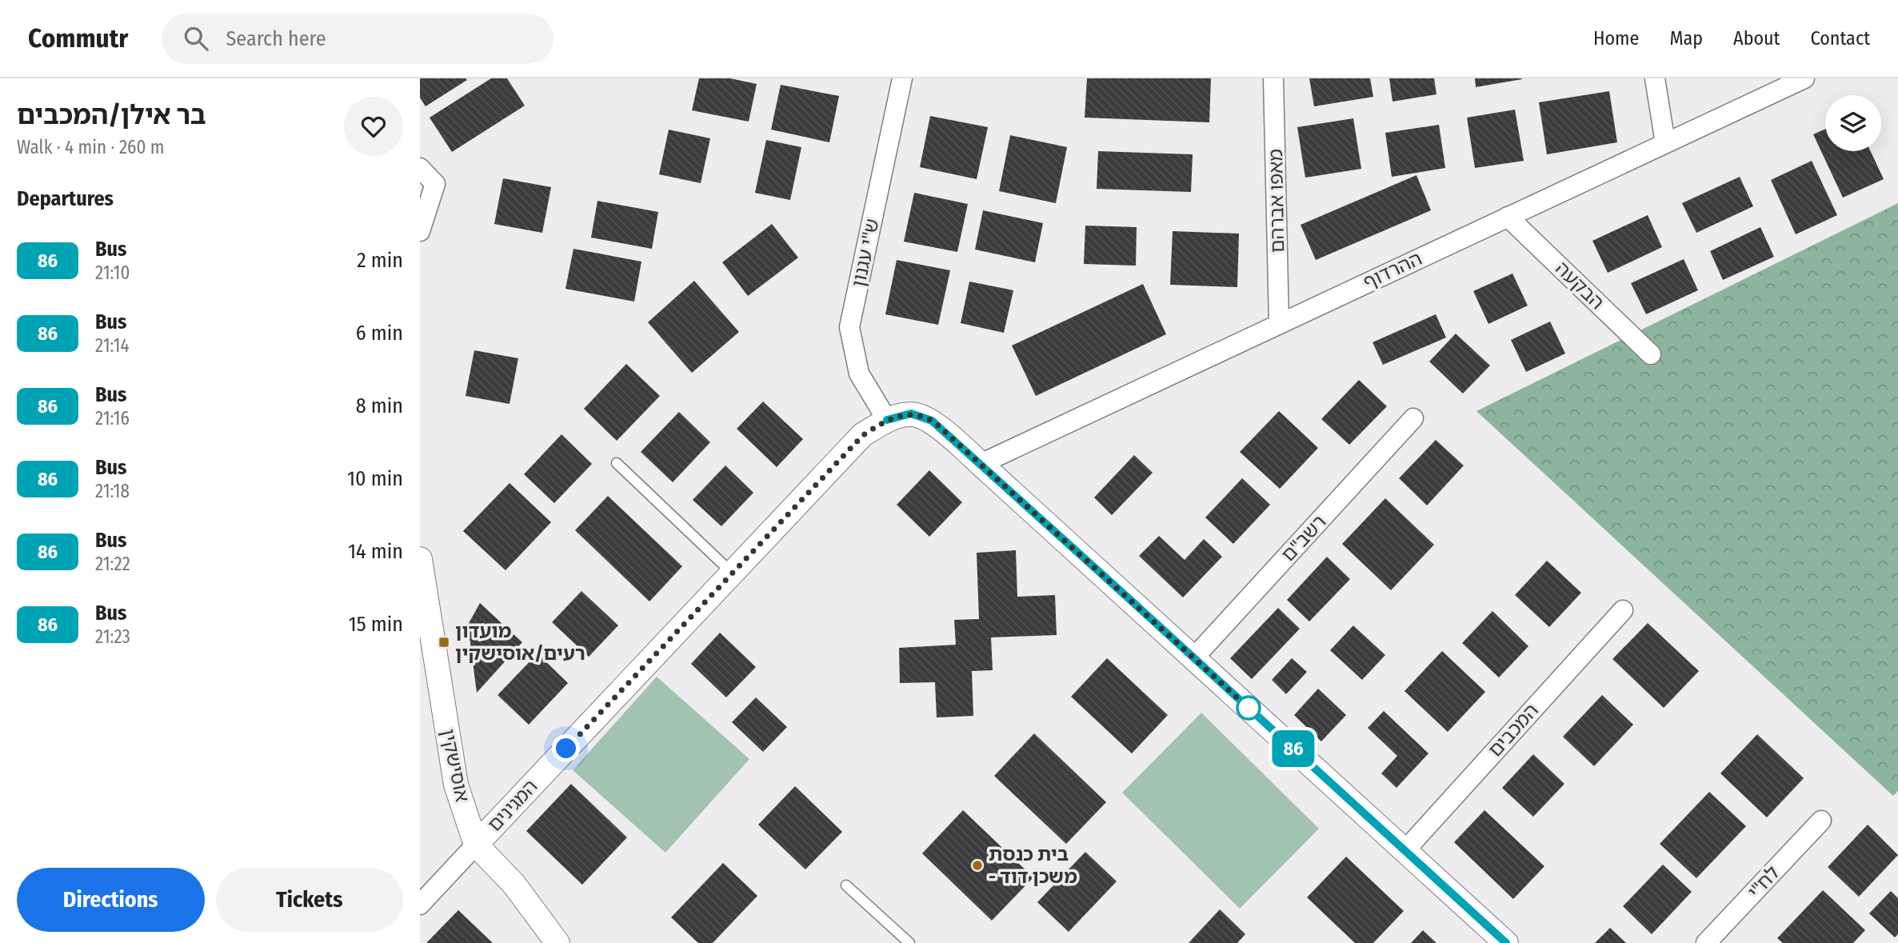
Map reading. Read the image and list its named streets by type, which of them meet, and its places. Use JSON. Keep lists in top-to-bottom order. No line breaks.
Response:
{"streets":{"street":["מאפו אברהם","ש\"י עגנון","ההרדוף","הבקעה","רשב\"ם","המכבים","אוסישקין","המגינים","לח\"י"]},"crossings":[["מאפו אברהם","ההרדוף"],["ש\"י עגנון","המגינים"],["ההרדוף","הבקעה"],["אוסישקין","המגינים"]],"places":{"transit":["מועדון רעים/אוסישקין"],"other":["בית כנסת - משכן דוד"]},"lines":["bus line 86"],"page":{"header":"Commutr","search":"Search here","nav":["Home","Map","About","Contact"],"heading":[["בר אילן/המכבים","Walk · 4 min · 260 m"],"Departures"],"on_map":"86","list":[{"mark":"86","name":"Bus","note":"21:10","value":"2 min"},{"mark":"86","name":"Bus","note":"21:14","value":"6 min"},{"mark":"86","name":"Bus","note":"21:16","value":"8 min"},{"mark":"86","name":"Bus","note":"21:18","value":"10 min"},{"mark":"86","name":"Bus","note":"21:22","value":"14 min"},{"mark":"86","name":"Bus","note":"21:23","value":"15 min"}],"buttons":["Directions","Tickets"]}}
